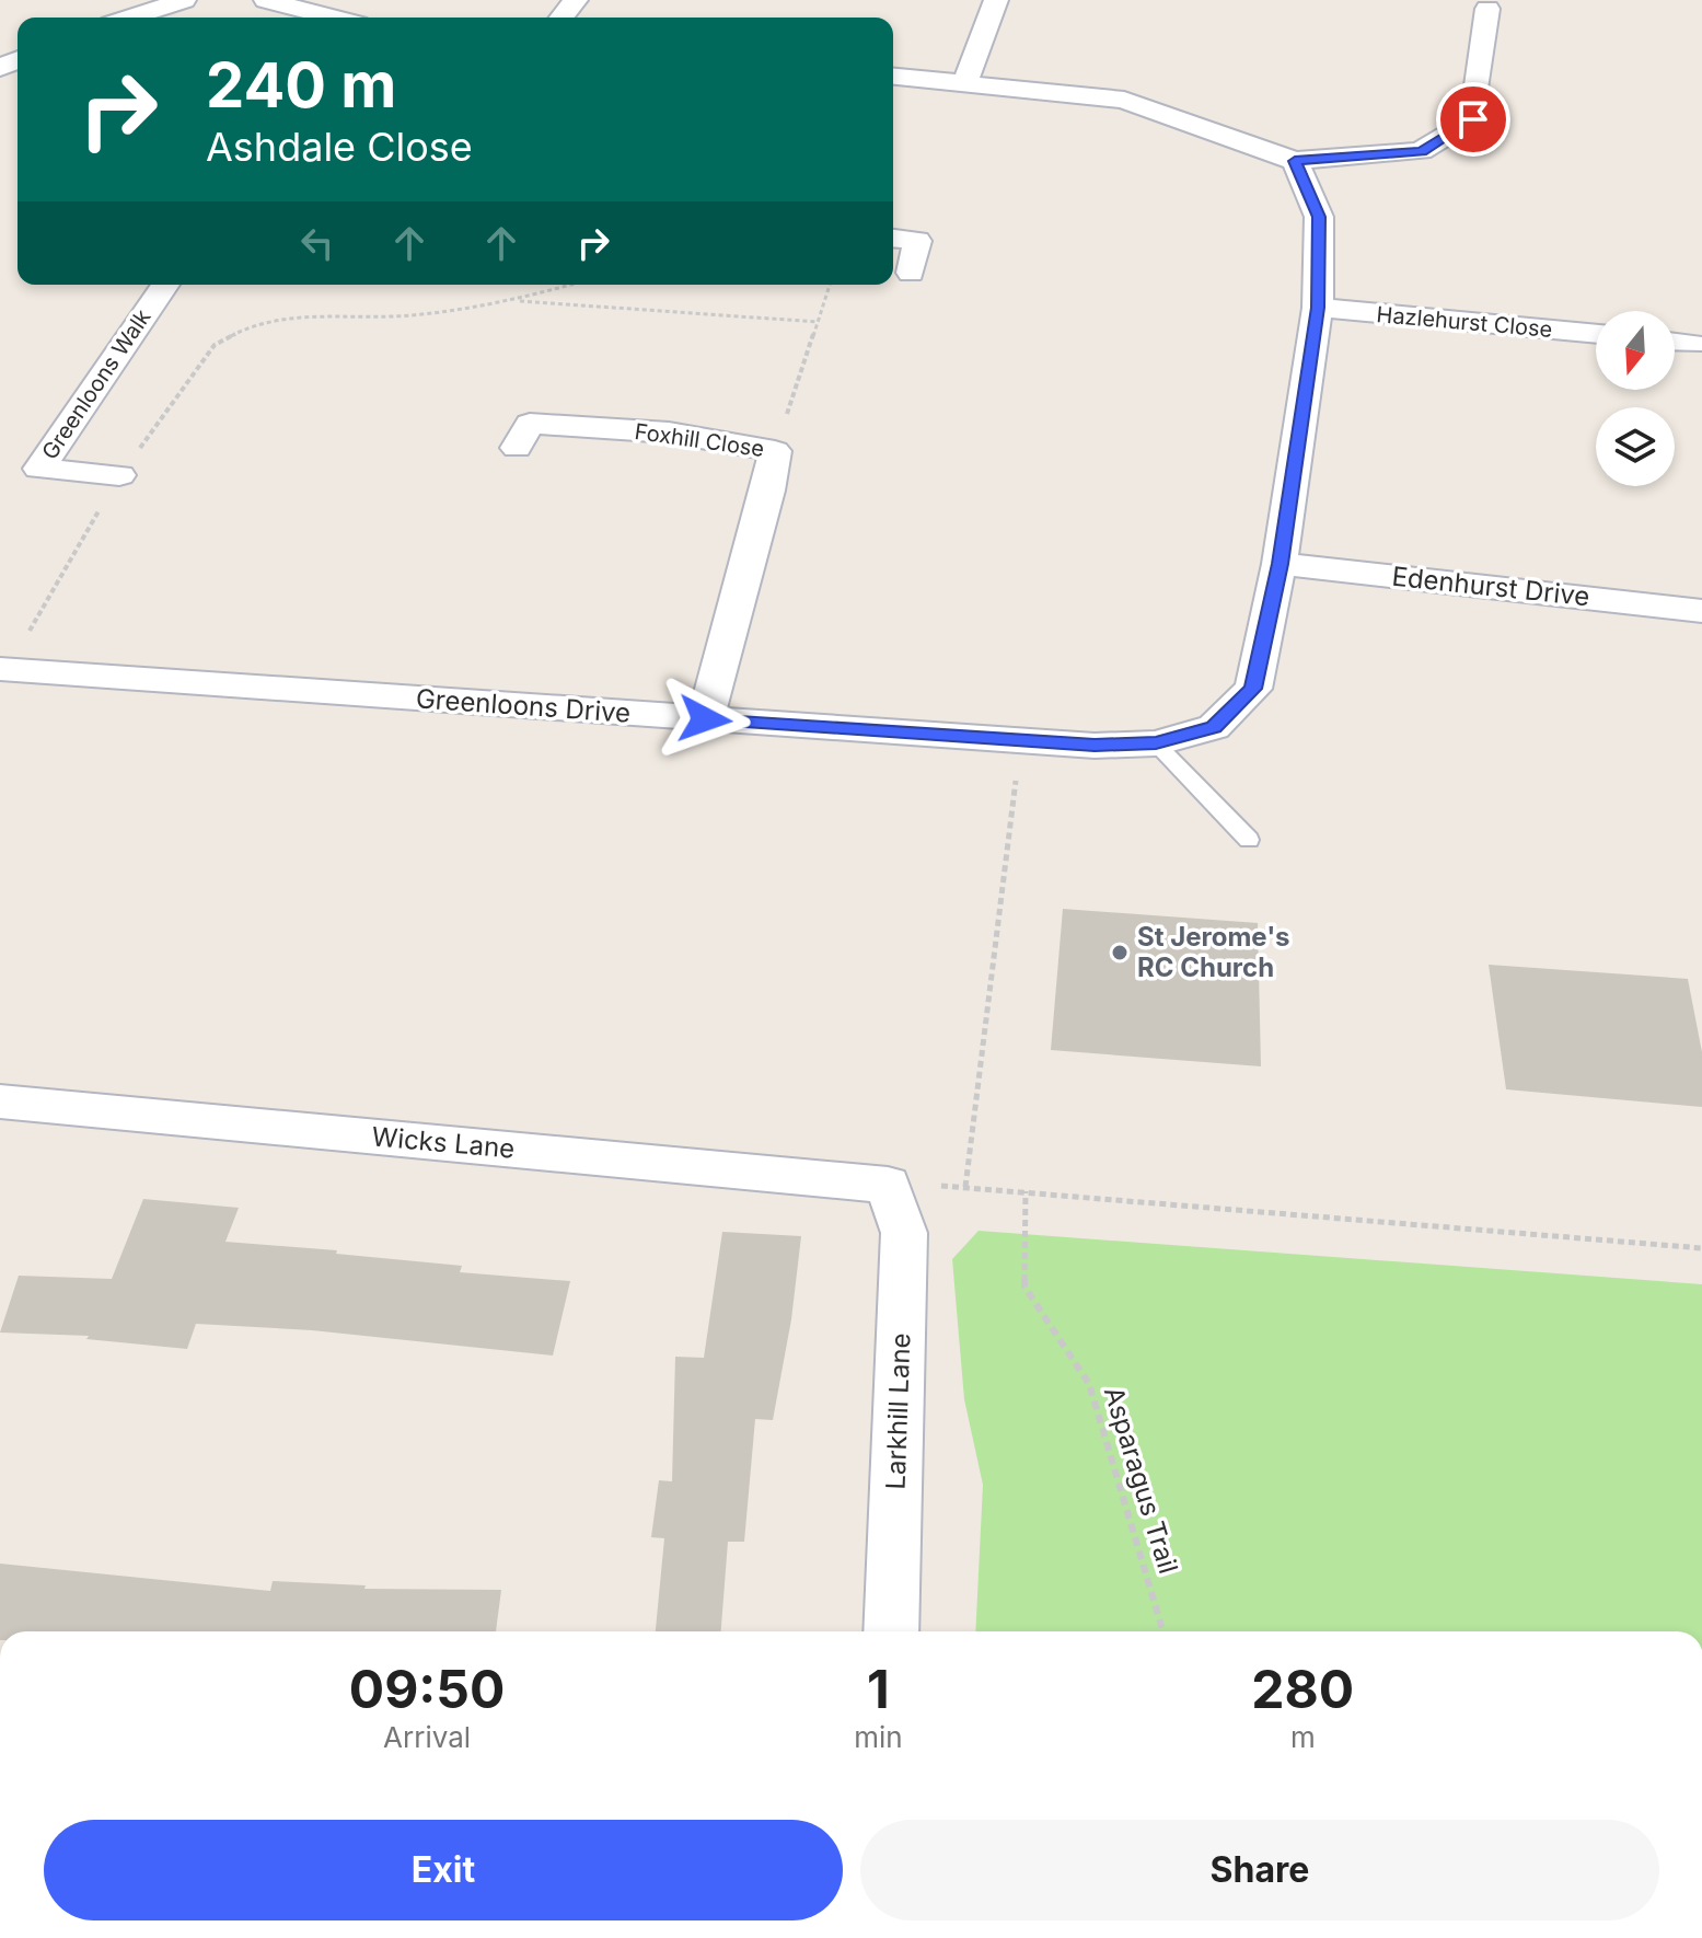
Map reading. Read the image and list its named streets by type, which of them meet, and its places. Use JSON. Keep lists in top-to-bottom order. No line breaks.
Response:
{"streets":{"street":["Hazlehurst Close","Greenloons Walk","Foxhill Close","Edenhurst Drive","Greenloons Drive","Wicks Lane","Larkhill Lane"],"path":["Asparagus Trail"]},"crossings":[["Hazlehurst Close","Greenloons Drive"],["Foxhill Close","Greenloons Drive"],["Edenhurst Drive","Greenloons Drive"],["Wicks Lane","Larkhill Lane"]],"places":["St Jerome's RC Church"],"north":"bottom","page":{"turn":["240 m","Ashdale Close"],"eta":["09:50","Arrival","1","min","280","m"],"buttons":["Exit","Share"]}}
